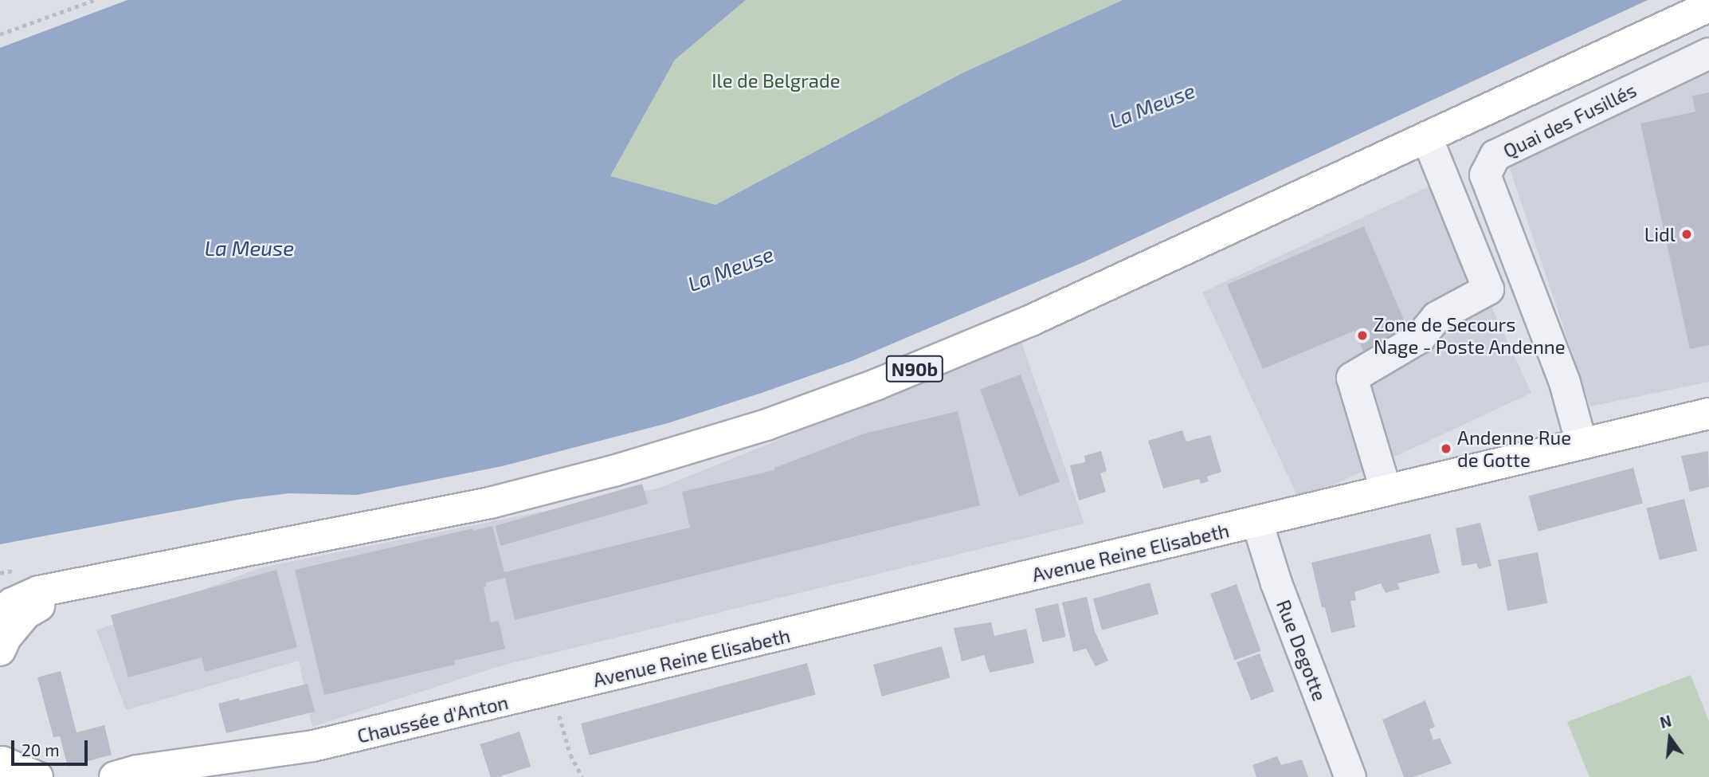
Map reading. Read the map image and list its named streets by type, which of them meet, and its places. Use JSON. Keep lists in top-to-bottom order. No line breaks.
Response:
{"streets":{"main road":["N90b","Avenue Reine Elisabeth","Chaussée d'Anton"],"street":["Quai des Fusillés","Rue Degotte"]},"crossings":[["Quai des Fusillés","Avenue Reine Elisabeth"],["Avenue Reine Elisabeth","Rue Degotte"],["Avenue Reine Elisabeth","Chaussée d'Anton"]],"water":["La Meuse"],"parks":["Ile de Belgrade"],"places":["Lidl","Zone de Secours Nage - Poste Andenne","Andenne Rue de Gotte"],"scale_bar":"20 m","north":"top"}
